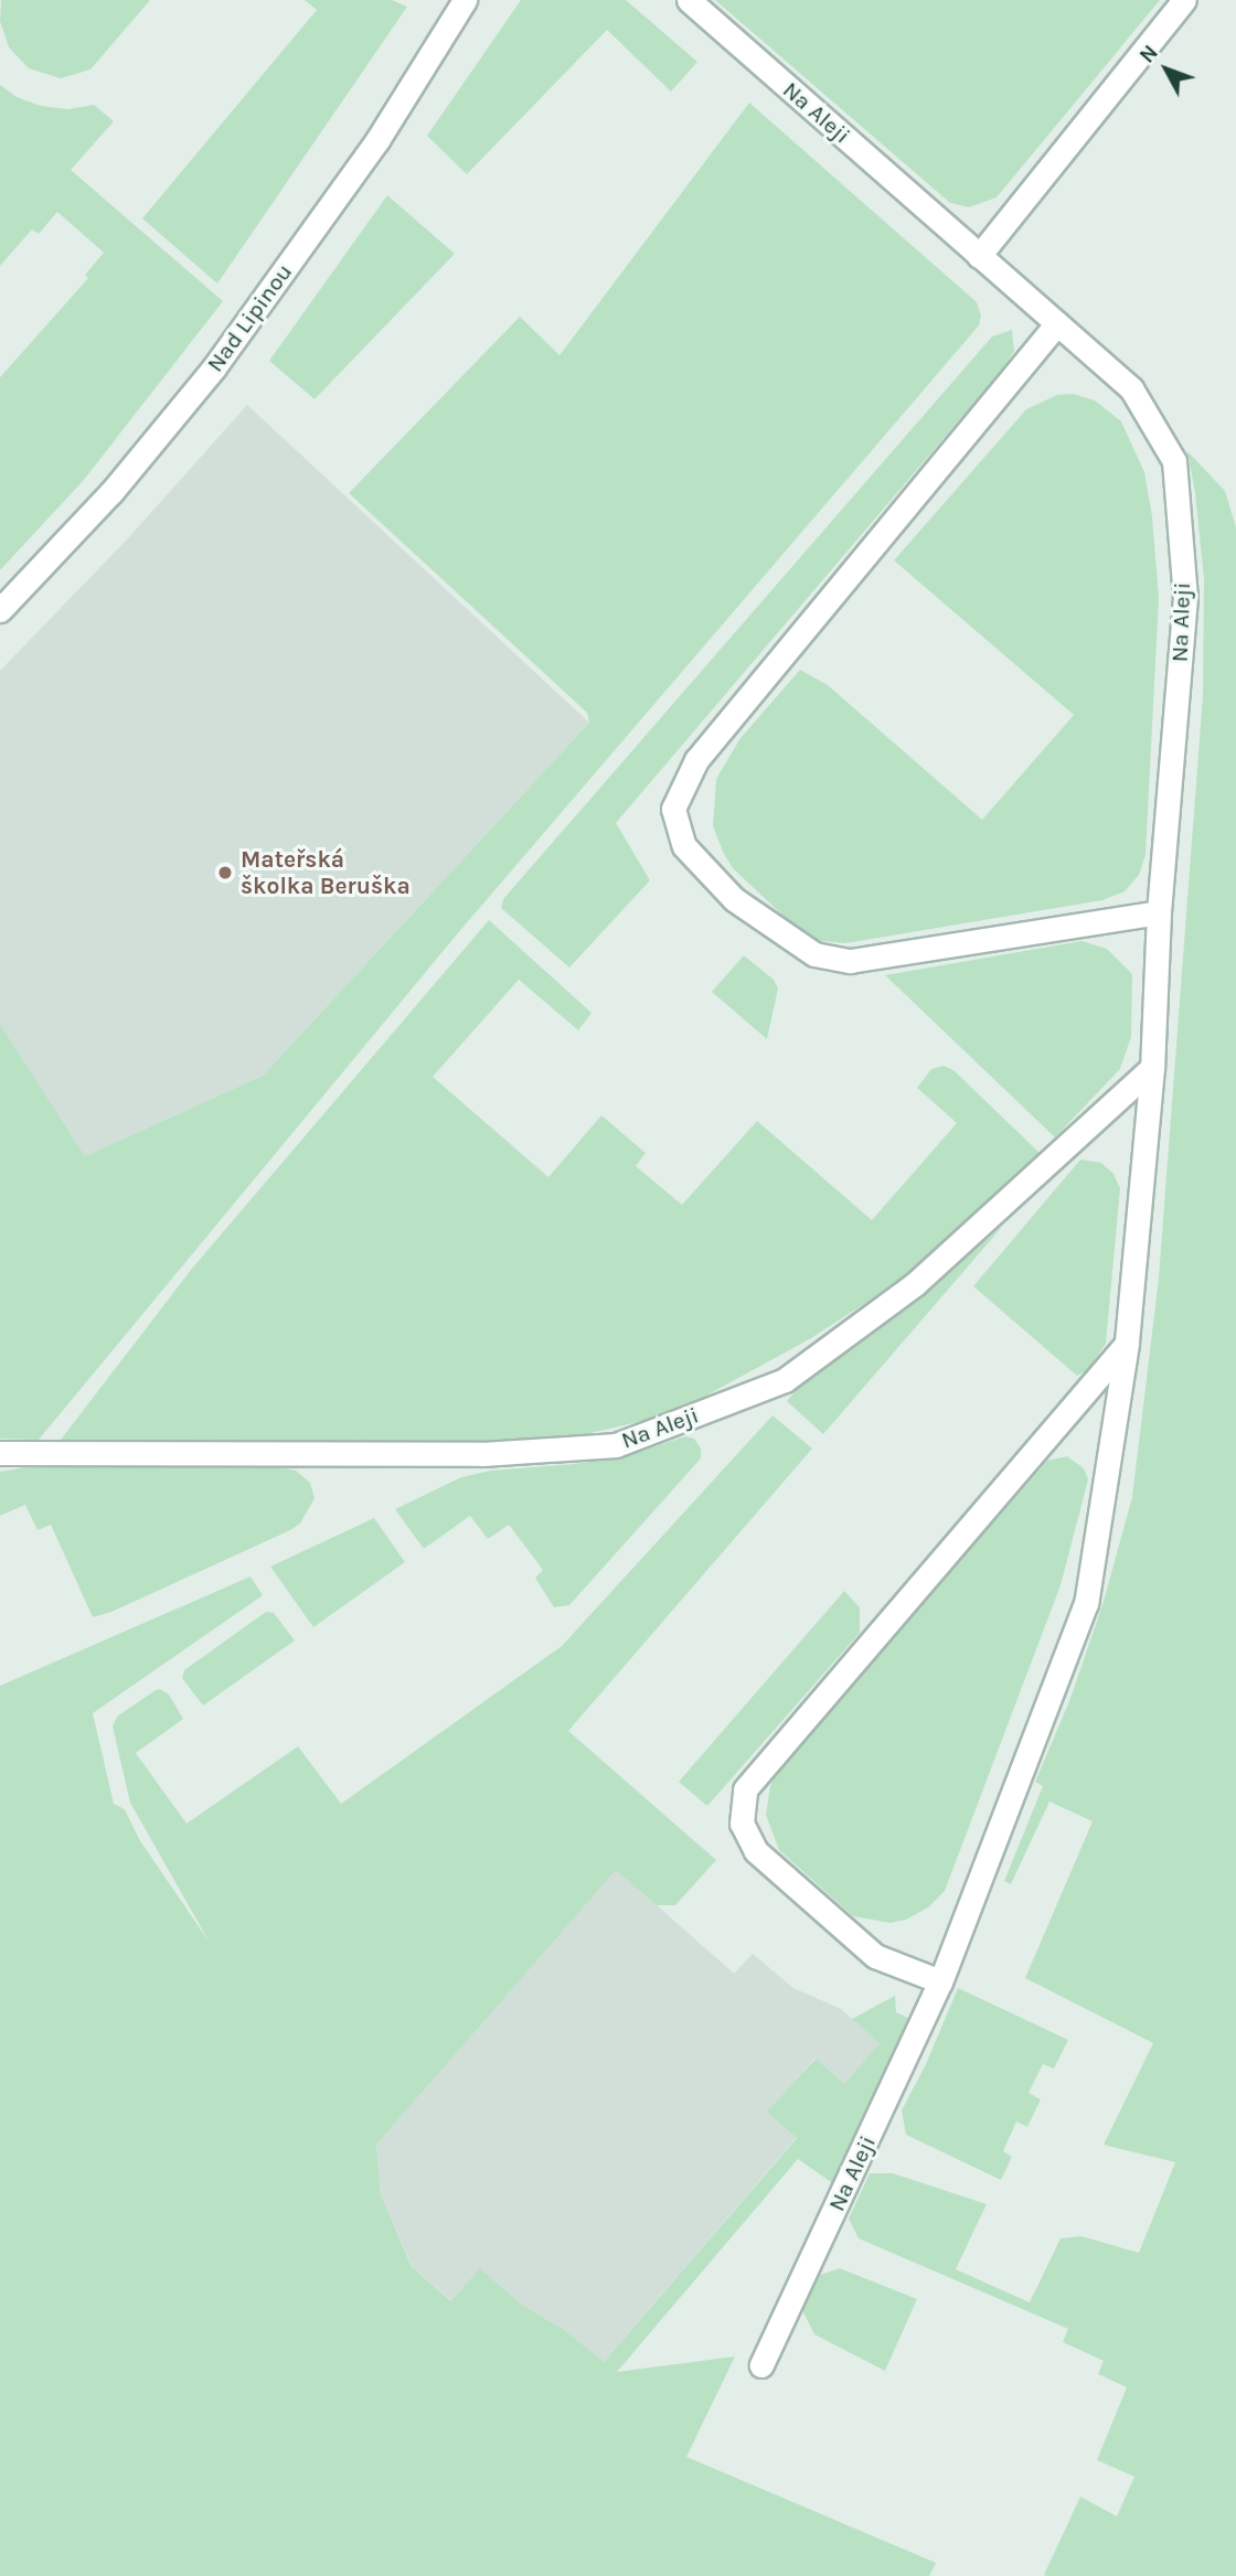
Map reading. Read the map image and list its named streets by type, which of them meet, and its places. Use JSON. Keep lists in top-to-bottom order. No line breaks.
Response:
{"streets":{"street":["Na Aleji","Nad Lipinou"]},"places":["Mateřská školka Beruška"],"north":"top left"}
